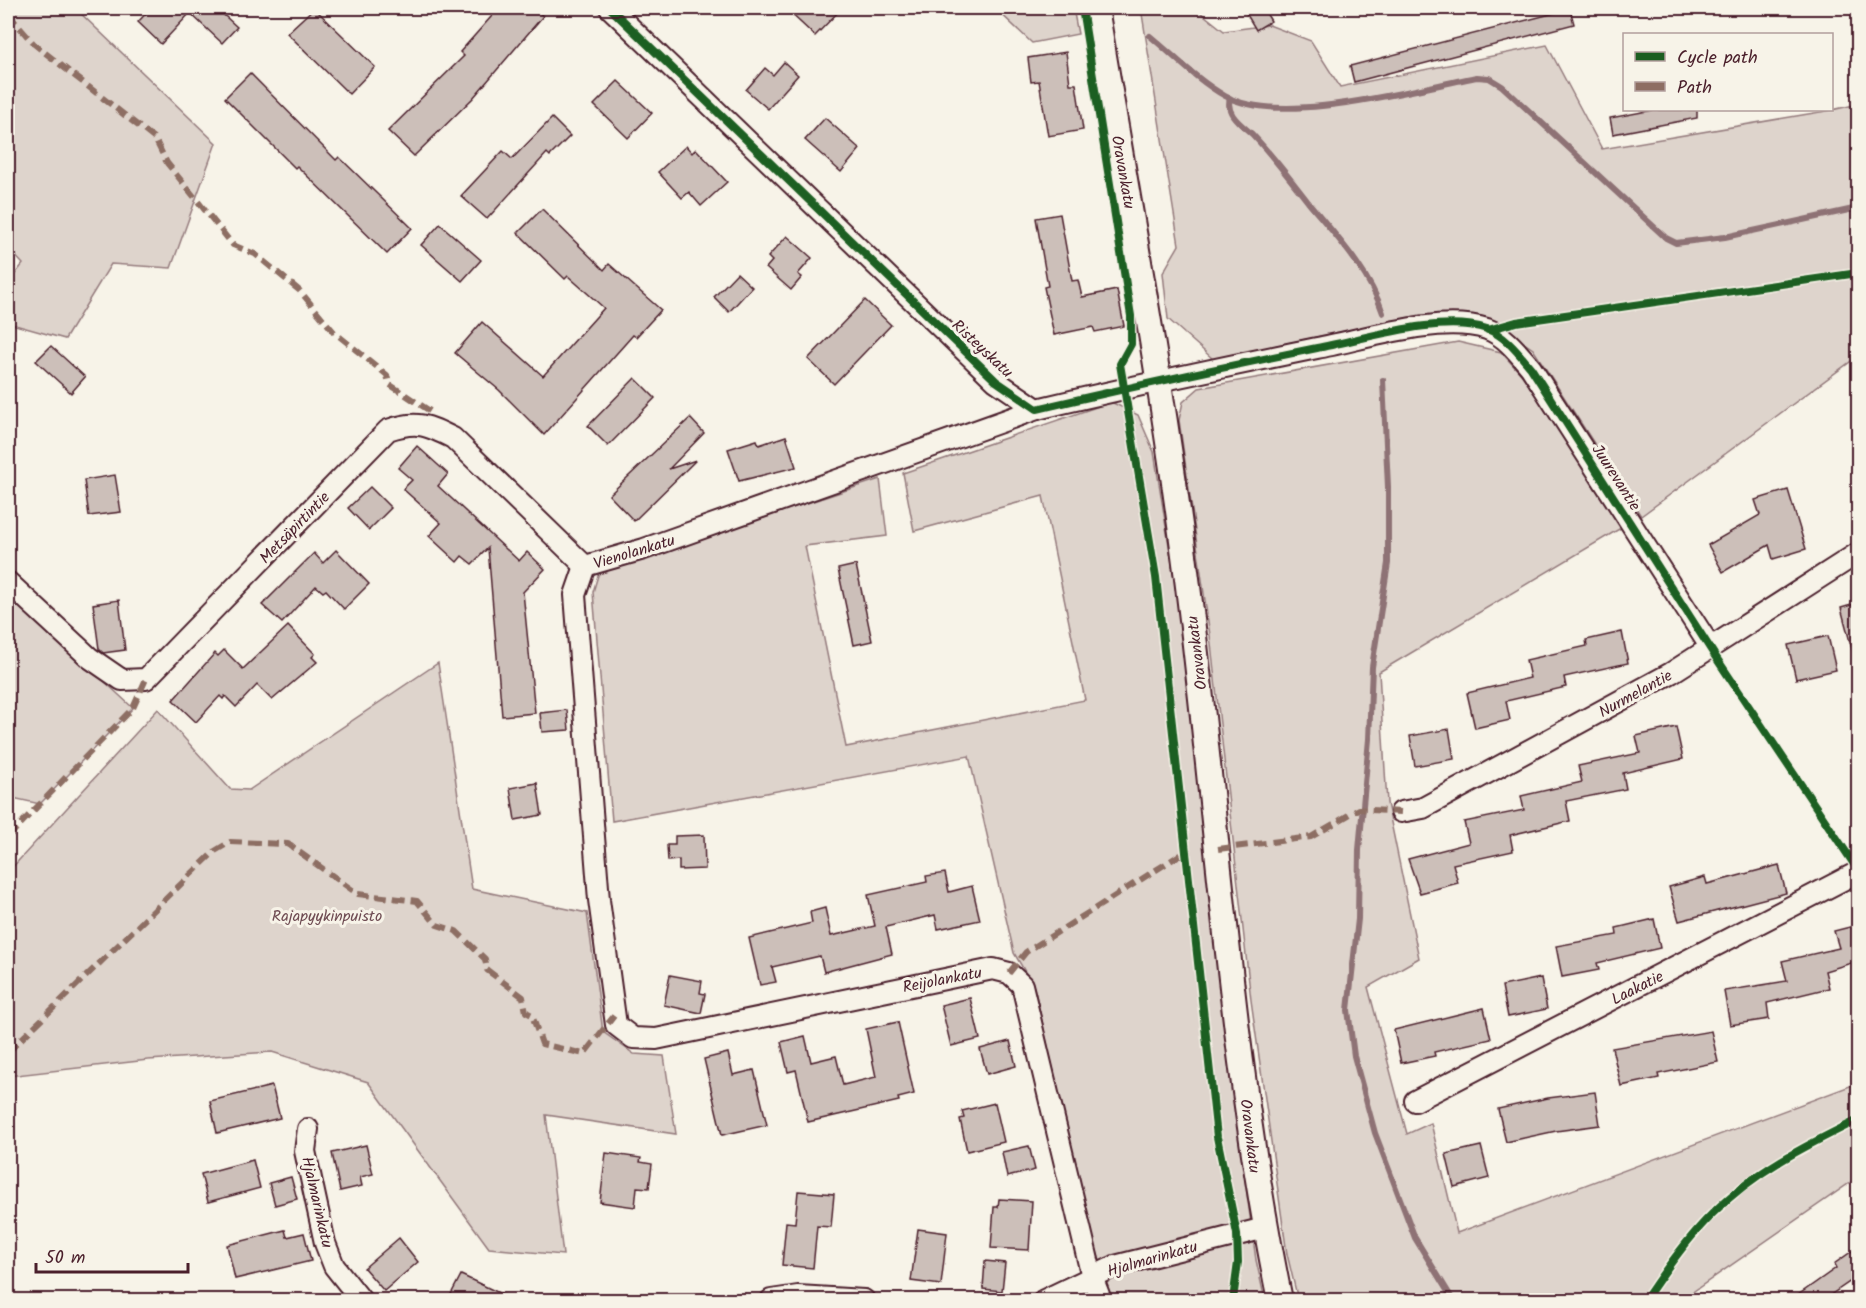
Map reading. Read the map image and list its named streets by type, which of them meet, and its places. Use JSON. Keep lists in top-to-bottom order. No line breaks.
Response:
{"streets":{"street":["Oravankatu","Risteyskatu","Juurevantie","Metsäpirtintie","Vienolankatu","Nurmelantie","Reijolankatu","Laakatie","Hjalmarinkatu"]},"crossings":[["Oravankatu","Juurevantie"],["Oravankatu","Hjalmarinkatu"],["Risteyskatu","Vienolankatu"],["Juurevantie","Nurmelantie"],["Metsäpirtintie","Vienolankatu"],["Vienolankatu","Reijolankatu"],["Reijolankatu","Hjalmarinkatu"]],"parks":["Rajapyykinpuisto"],"legend":["Cycle path","Path"],"scale_bar":"50 m"}
